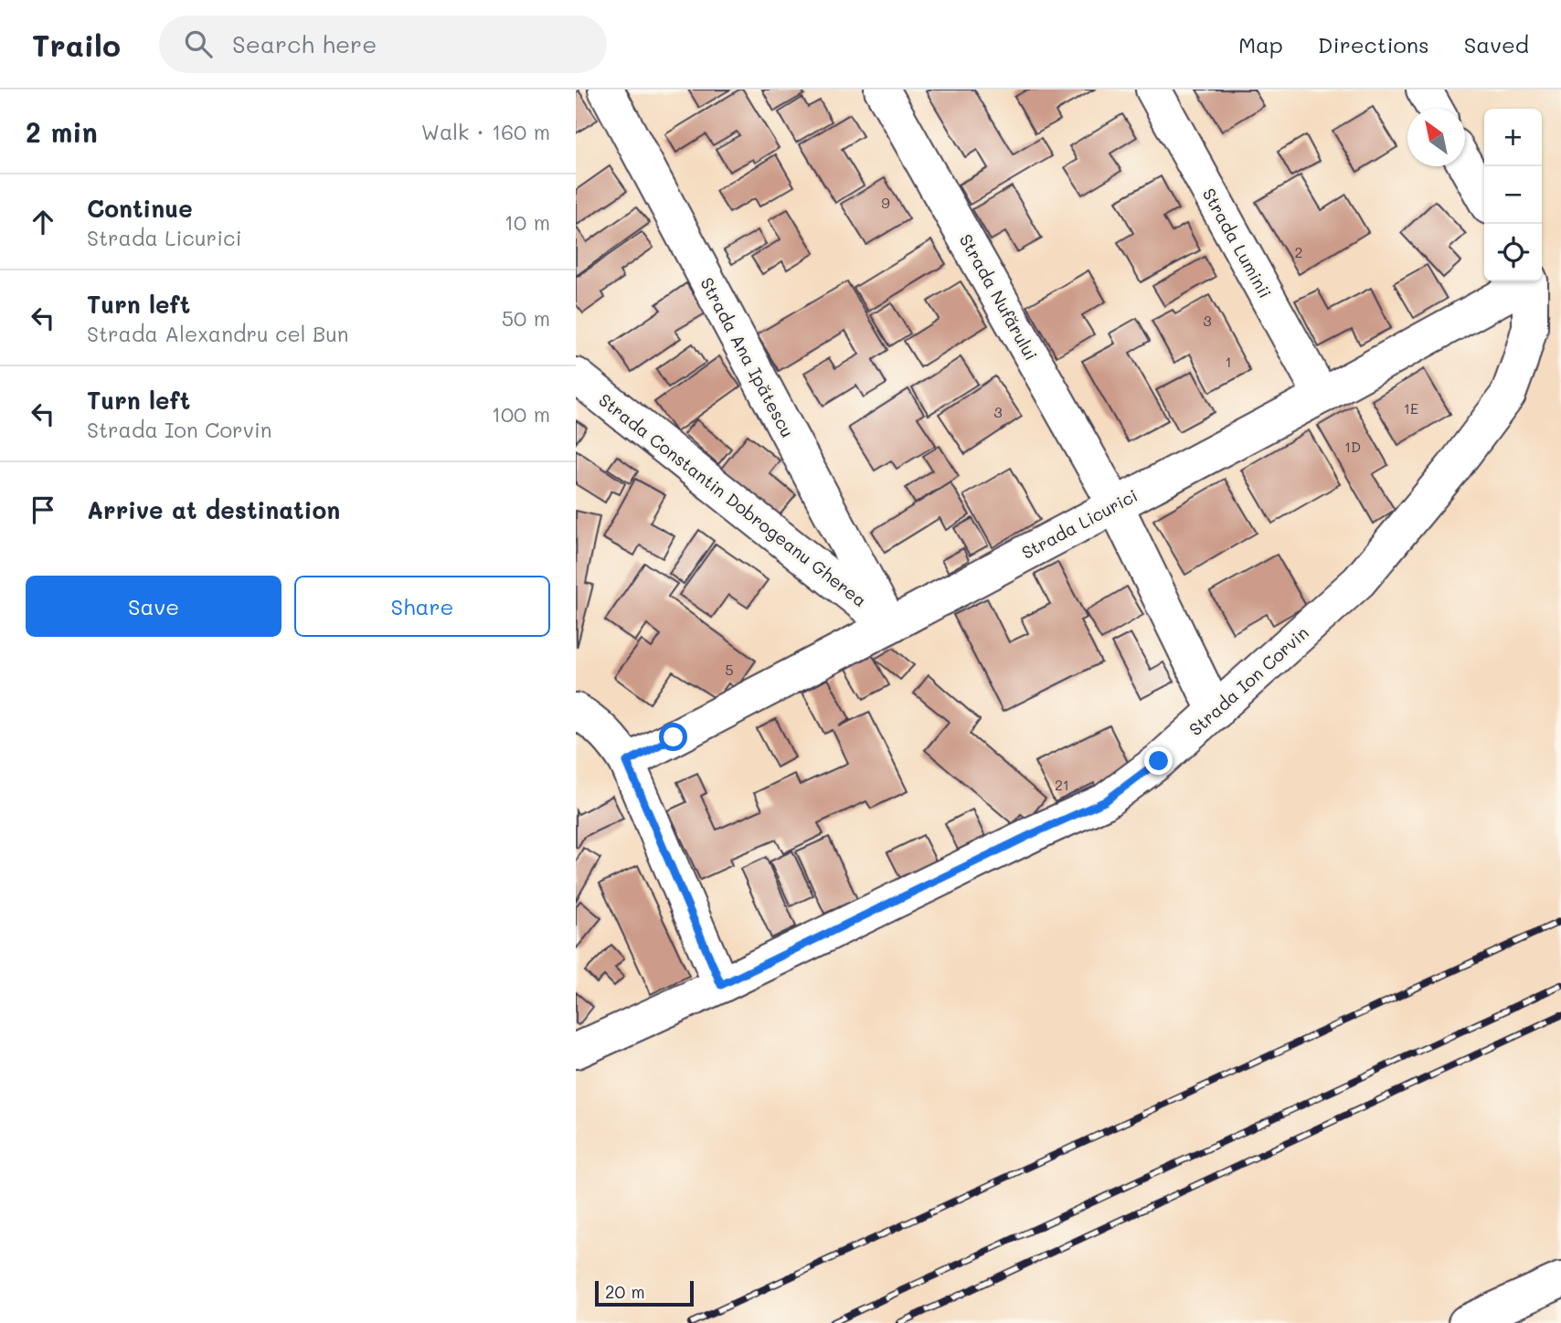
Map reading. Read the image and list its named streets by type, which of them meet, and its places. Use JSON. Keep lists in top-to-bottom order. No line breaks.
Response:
{"streets":{"street":["Strada Luminii","Strada Nufărului","Strada Ana Ipătescu","Strada Constantin Dobrogeanu Gherea","Strada Licurici","Strada Ion Corvin"]},"crossings":[["Strada Luminii","Strada Licurici"],["Strada Nufărului","Strada Licurici"],["Strada Nufărului","Strada Ion Corvin"],["Strada Ana Ipătescu","Strada Constantin Dobrogeanu Gherea"],["Strada Ana Ipătescu","Strada Licurici"],["Strada Constantin Dobrogeanu Gherea","Strada Licurici"]],"house_numbers":["9","2","3","1","1E","3","1D","5","21"],"scale_bar":"20 m","north":"top left","page":{"header":"Trailo","search":"Search here","nav":["Map","Directions","Saved"],"heading":["2 min","Walk · 160 m"],"map_buttons":["+","−"],"list":[["Continue","Strada Licurici","10 m"],["Turn left","Strada Alexandru cel Bun","50 m"],["Turn left","Strada Ion Corvin","100 m"],"Arrive at destination"],"buttons":["Save","Share"],"scale":"20 m"}}
